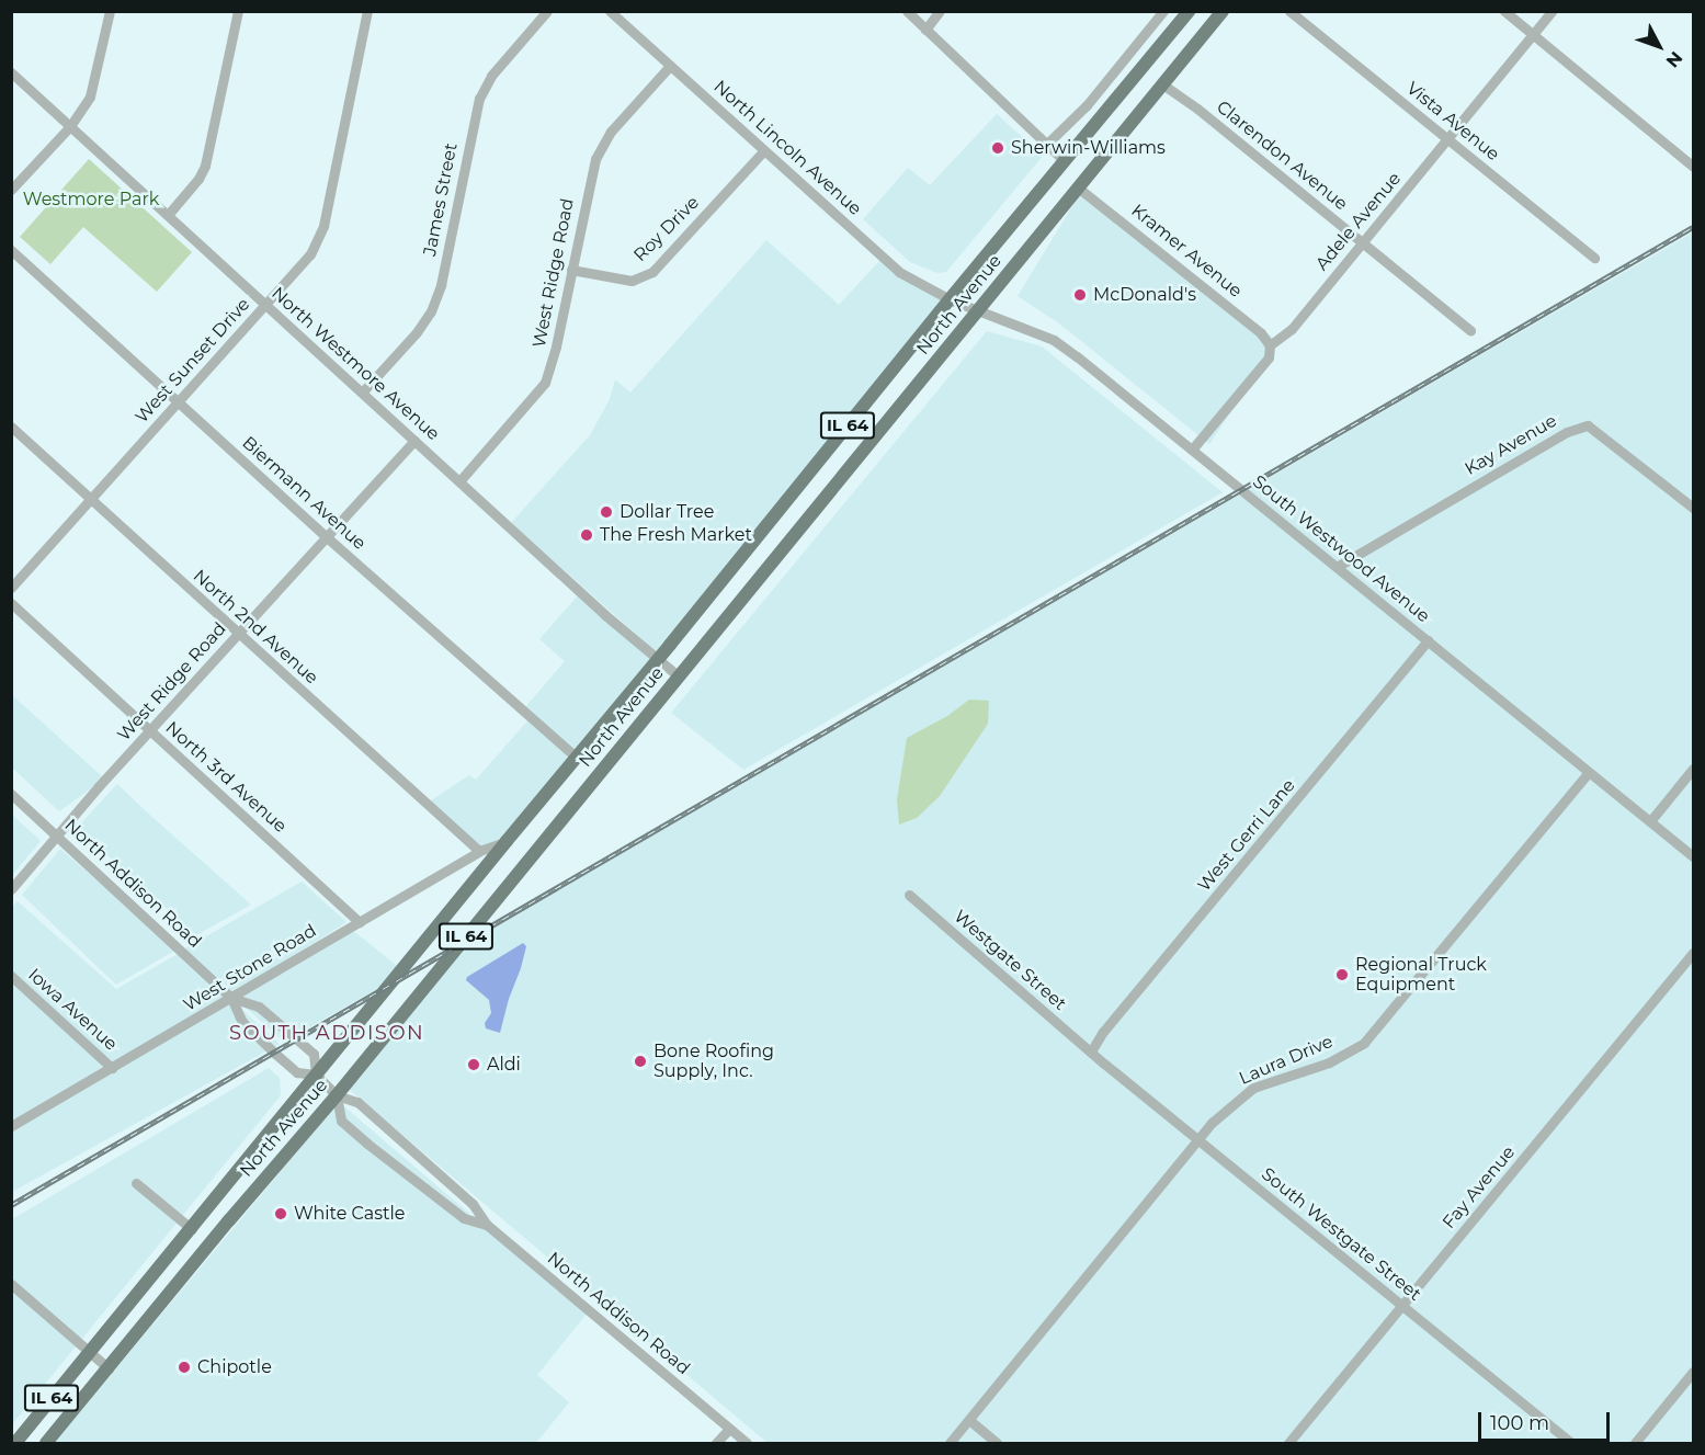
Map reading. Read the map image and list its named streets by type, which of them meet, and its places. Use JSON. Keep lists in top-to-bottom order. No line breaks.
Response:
{"streets":{"main road":["North Avenue","IL 64"],"street":["Vista Avenue","North Lincoln Avenue","Clarendon Avenue","James Street","Adele Avenue","Roy Drive","Kramer Avenue","West Ridge Road","West Sunset Drive","North Westmore Avenue","Kay Avenue","Biermann Avenue","South Westwood Avenue","North 2nd Avenue","North 3rd Avenue","West Gerri Lane","North Addison Road","Westgate Street","West Stone Road","Iowa Avenue","Laura Drive","Fay Avenue","South Westgate Street"]},"crossings":[["Vista Avenue","Adele Avenue"],["North Lincoln Avenue","Roy Drive"],["North Lincoln Avenue","West Ridge Road"],["North Lincoln Avenue","North Avenue"],["North Lincoln Avenue","South Westwood Avenue"],["Clarendon Avenue","Adele Avenue"],["Clarendon Avenue","North Avenue"],["James Street","North Westmore Avenue"],["Adele Avenue","Kramer Avenue"],["Adele Avenue","South Westwood Avenue"],["Roy Drive","West Ridge Road"],["Kramer Avenue","North Avenue"],["West Ridge Road","North Westmore Avenue"],["West Ridge Road","Biermann Avenue"],["West Ridge Road","North 2nd Avenue"],["West Ridge Road","North 3rd Avenue"],["West Ridge Road","North Addison Road"],["North Avenue","North Westmore Avenue"],["North Avenue","Biermann Avenue"],["North Avenue","South Westwood Avenue"],["North Avenue","North Addison Road"],["North Avenue","West Stone Road"],["West Sunset Drive","North Westmore Avenue"],["West Sunset Drive","Biermann Avenue"],["West Sunset Drive","North 2nd Avenue"],["Kay Avenue","South Westwood Avenue"],["South Westwood Avenue","West Gerri Lane"],["South Westwood Avenue","Laura Drive"],["North 2nd Avenue","West Stone Road"],["North 3rd Avenue","West Stone Road"],["West Gerri Lane","Westgate Street"],["West Gerri Lane","South Westgate Street"],["North Addison Road","West Stone Road"],["Westgate Street","South Westgate Street"],["West Stone Road","Iowa Avenue"],["Laura Drive","South Westgate Street"],["Fay Avenue","South Westgate Street"]],"districts":["SOUTH ADDISON"],"parks":["Westmore Park"],"places":["Sherwin-Williams","McDonald's","Dollar Tree","The Fresh Market","Regional Truck Equipment","Bone Roofing Supply, Inc.","Aldi","White Castle","Chipotle"],"scale_bar":"100 m","north":"bottom right"}
